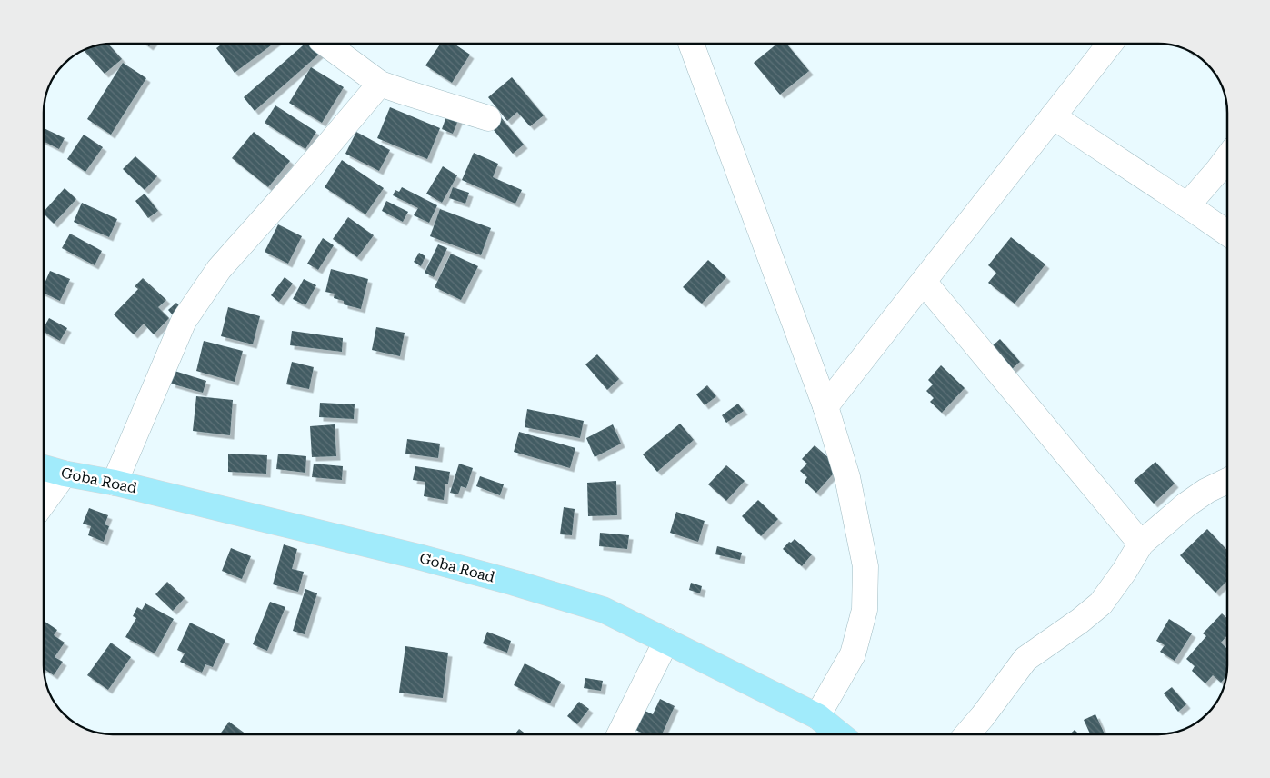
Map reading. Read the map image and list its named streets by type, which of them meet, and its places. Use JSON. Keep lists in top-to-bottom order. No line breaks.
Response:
{"streets":{"main road":["Goba Road"]}}
